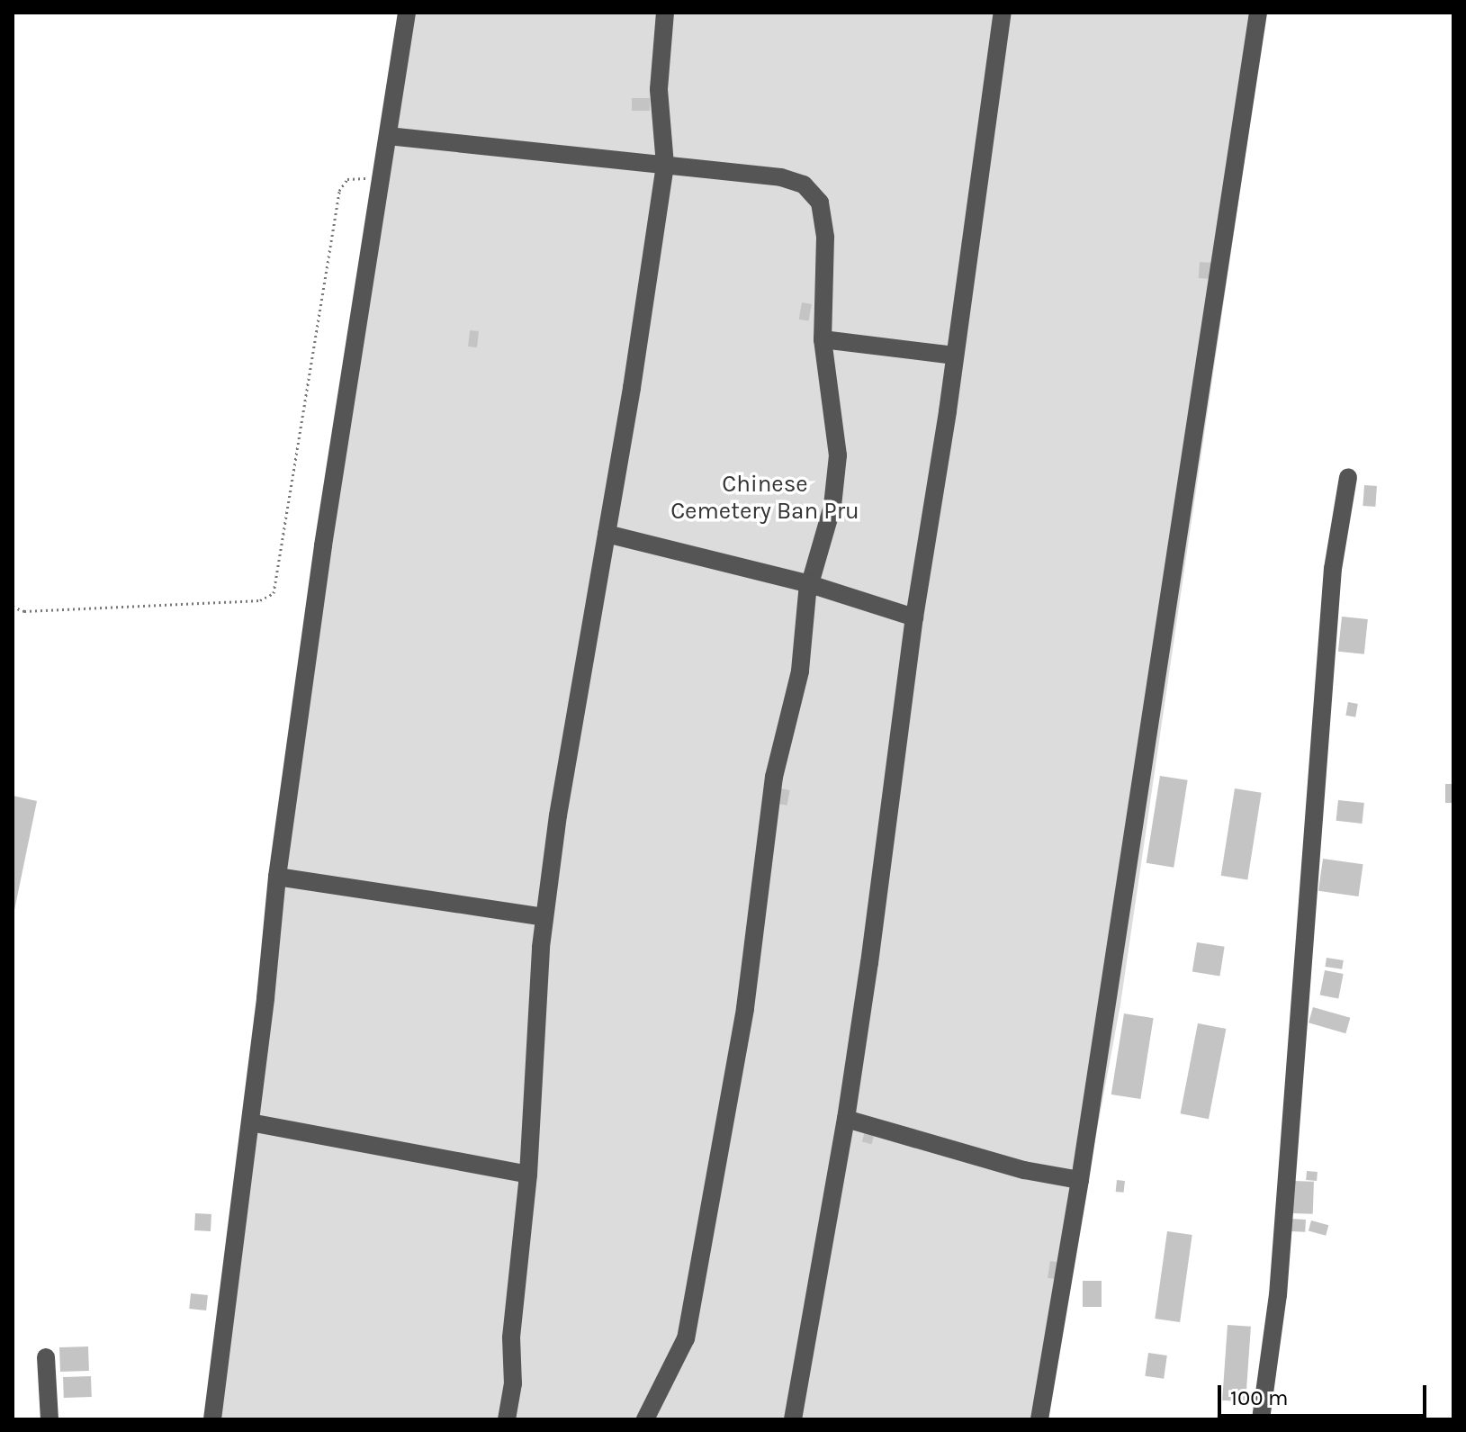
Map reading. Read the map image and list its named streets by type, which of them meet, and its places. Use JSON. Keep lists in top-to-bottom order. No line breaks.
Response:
{"parks":["Chinese Cemetery Ban Pru"],"scale_bar":"100 m"}
